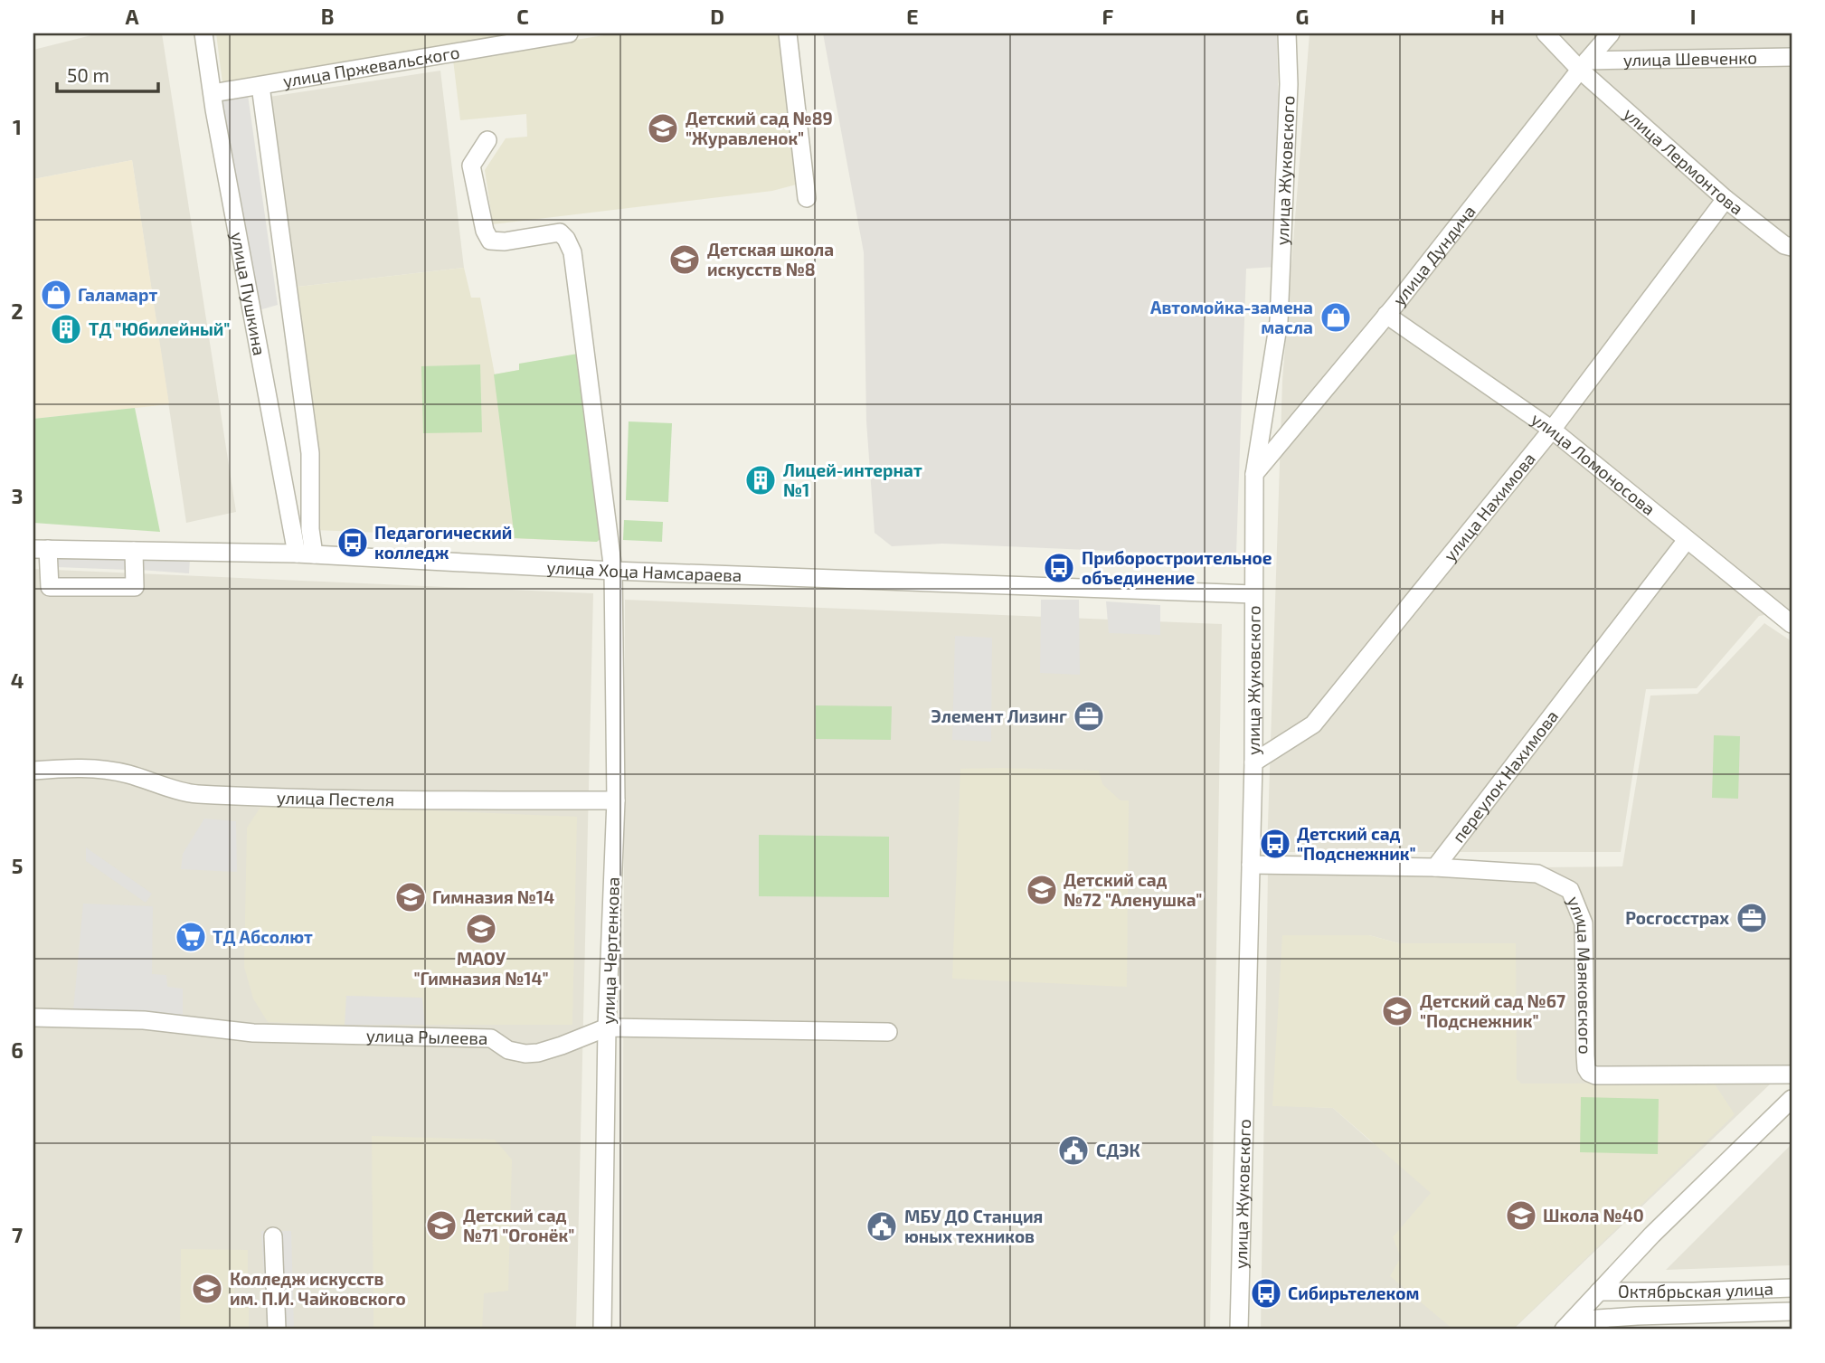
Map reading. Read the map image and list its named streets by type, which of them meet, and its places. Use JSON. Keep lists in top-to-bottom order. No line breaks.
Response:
{"streets":{"street":["улица Шевченко","улица Пржевальского","улица Лермонтова","улица Жуковского","улица Дундича","улица Пушкина","улица Ломоносова","улица Нахимова","улица Хоца Намсараева","переулок Нахимова","улица Пестеля","улица Чертенкова","улица Маяковского","улица Рылеева","Октябрьская улица"]},"crossings":[["улица Шевченко","улица Лермонтова"],["улица Шевченко","улица Дундича"],["улица Пржевальского","улица Пушкина"],["улица Лермонтова","улица Дундича"],["улица Лермонтова","улица Нахимова"],["улица Жуковского","улица Дундича"],["улица Жуковского","улица Нахимова"],["улица Жуковского","улица Хоца Намсараева"],["улица Дундича","улица Ломоносова"],["улица Пушкина","улица Хоца Намсараева"],["улица Ломоносова","улица Нахимова"],["улица Ломоносова","переулок Нахимова"],["улица Хоца Намсараева","улица Чертенкова"],["переулок Нахимова","улица Маяковского"],["улица Пестеля","улица Чертенкова"],["улица Чертенкова","улица Рылеева"]],"places":{"school or university":["Детский сад №89 \"Журавленок\"","Детская школа искусств №8","Детский сад №72 \"Аленушка\"","Гимназия №14","МАОУ \"Гимназия №14\"","Детский сад №67 \"Подснежник\"","Школа №40","Детский сад №71 \"Огонёк\"","Колледж искусств им. П.И. Чайковского"],"shop":["Галамарт","Автомойка-замена масла"],"building":["ТД \"Юбилейный\"","Лицей-интернат №1"],"bus stop":["Педагогический колледж","Приборостроительное объединение","Детский сад \"Подснежник\"","Сибирьтелеком"],"office":["Элемент Лизинг","Росгосстрах"],"supermarket":["ТД Абсолют"],"public building":["СДЭК","МБУ ДО Станция юных техников"]},"scale_bar":"50 m","grid":{"columns":["A","B","C","D","E","F","G","H","I"],"rows":["1","2","3","4","5","6","7"]}}
